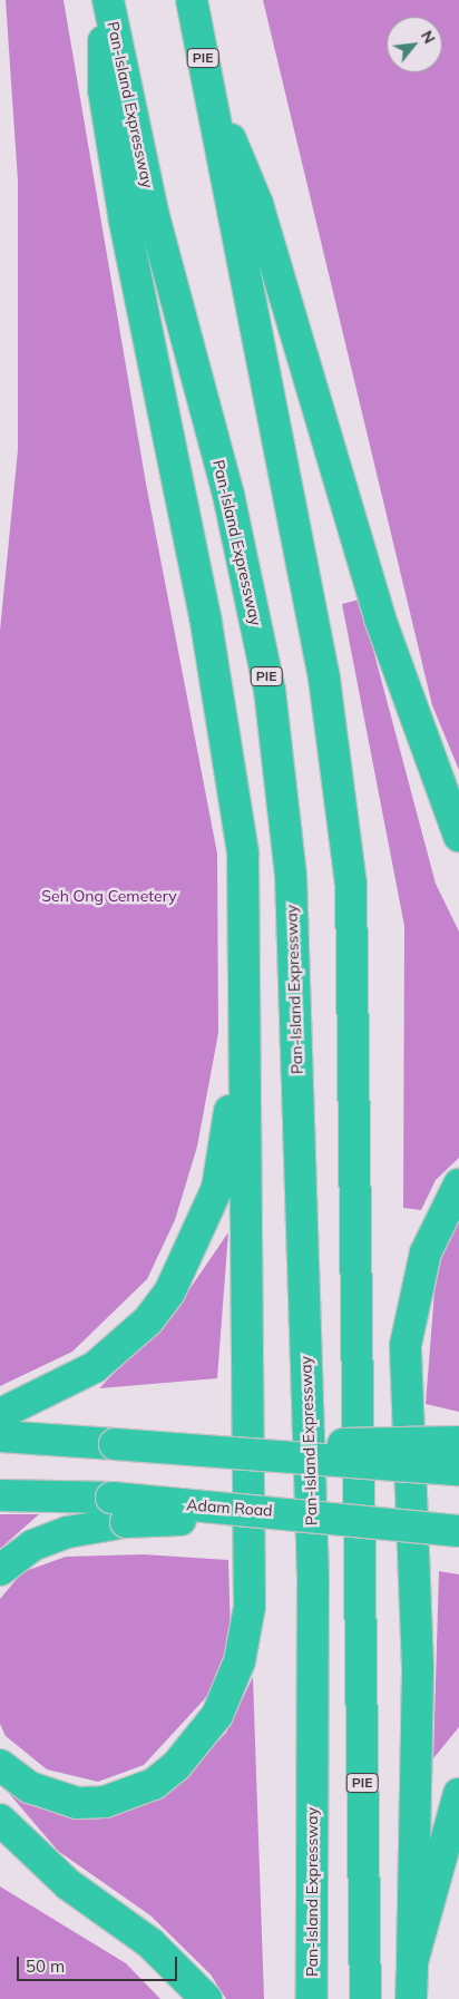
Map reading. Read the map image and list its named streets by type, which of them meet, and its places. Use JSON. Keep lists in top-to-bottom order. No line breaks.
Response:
{"streets":{"highway":["PIE","Pan-Island Expressway","Adam Road"]},"parks":["Seh Ong Cemetery"],"scale_bar":"50 m","north":"top right"}
